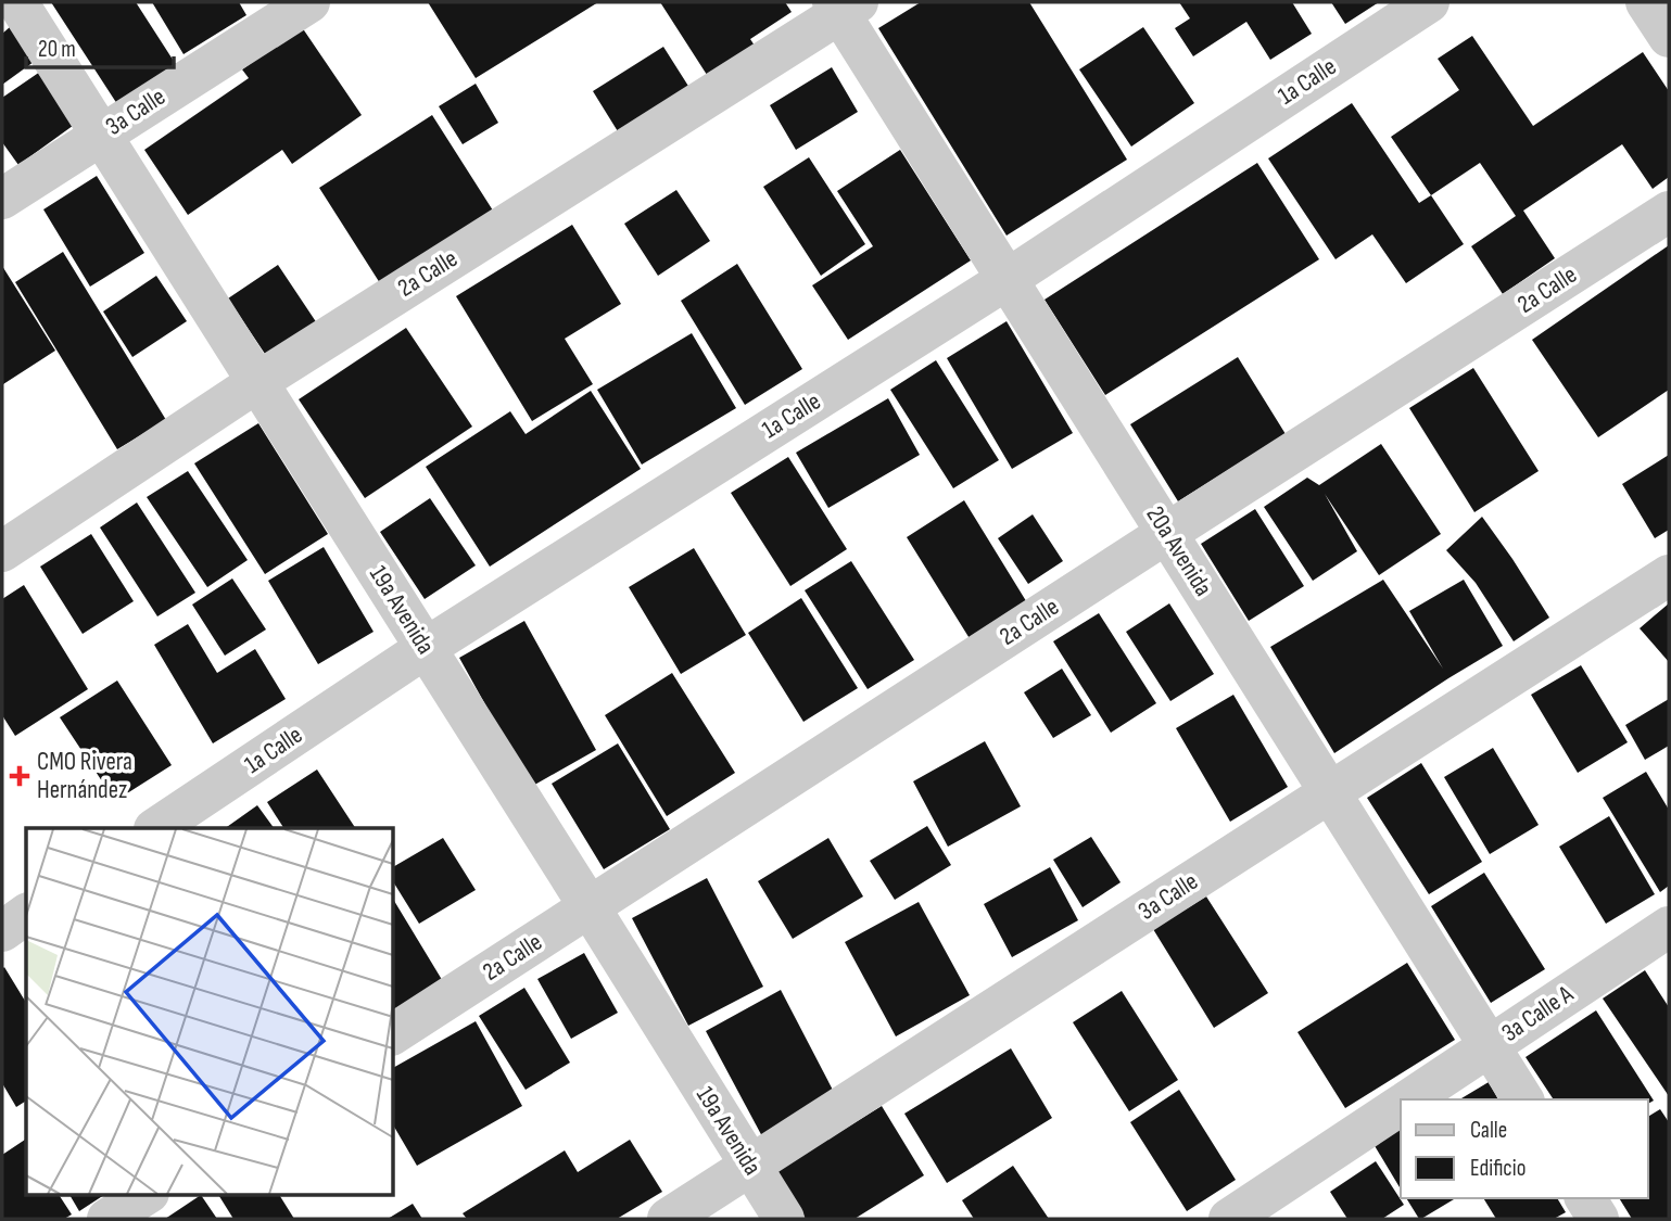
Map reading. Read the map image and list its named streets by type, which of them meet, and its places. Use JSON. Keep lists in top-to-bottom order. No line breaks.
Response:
{"streets":{"street":["1a Calle","3a Calle","2a Calle","20a Avenida","19a Avenida","3a Calle A"]},"crossings":[["1a Calle","20a Avenida"],["1a Calle","19a Avenida"],["3a Calle","20a Avenida"],["3a Calle","19a Avenida"],["2a Calle","20a Avenida"],["2a Calle","19a Avenida"],["20a Avenida","3a Calle A"]],"places":{"health":["CMO Rivera Hernández"]},"legend":["Calle","Edificio"],"scale_bar":"20 m"}
